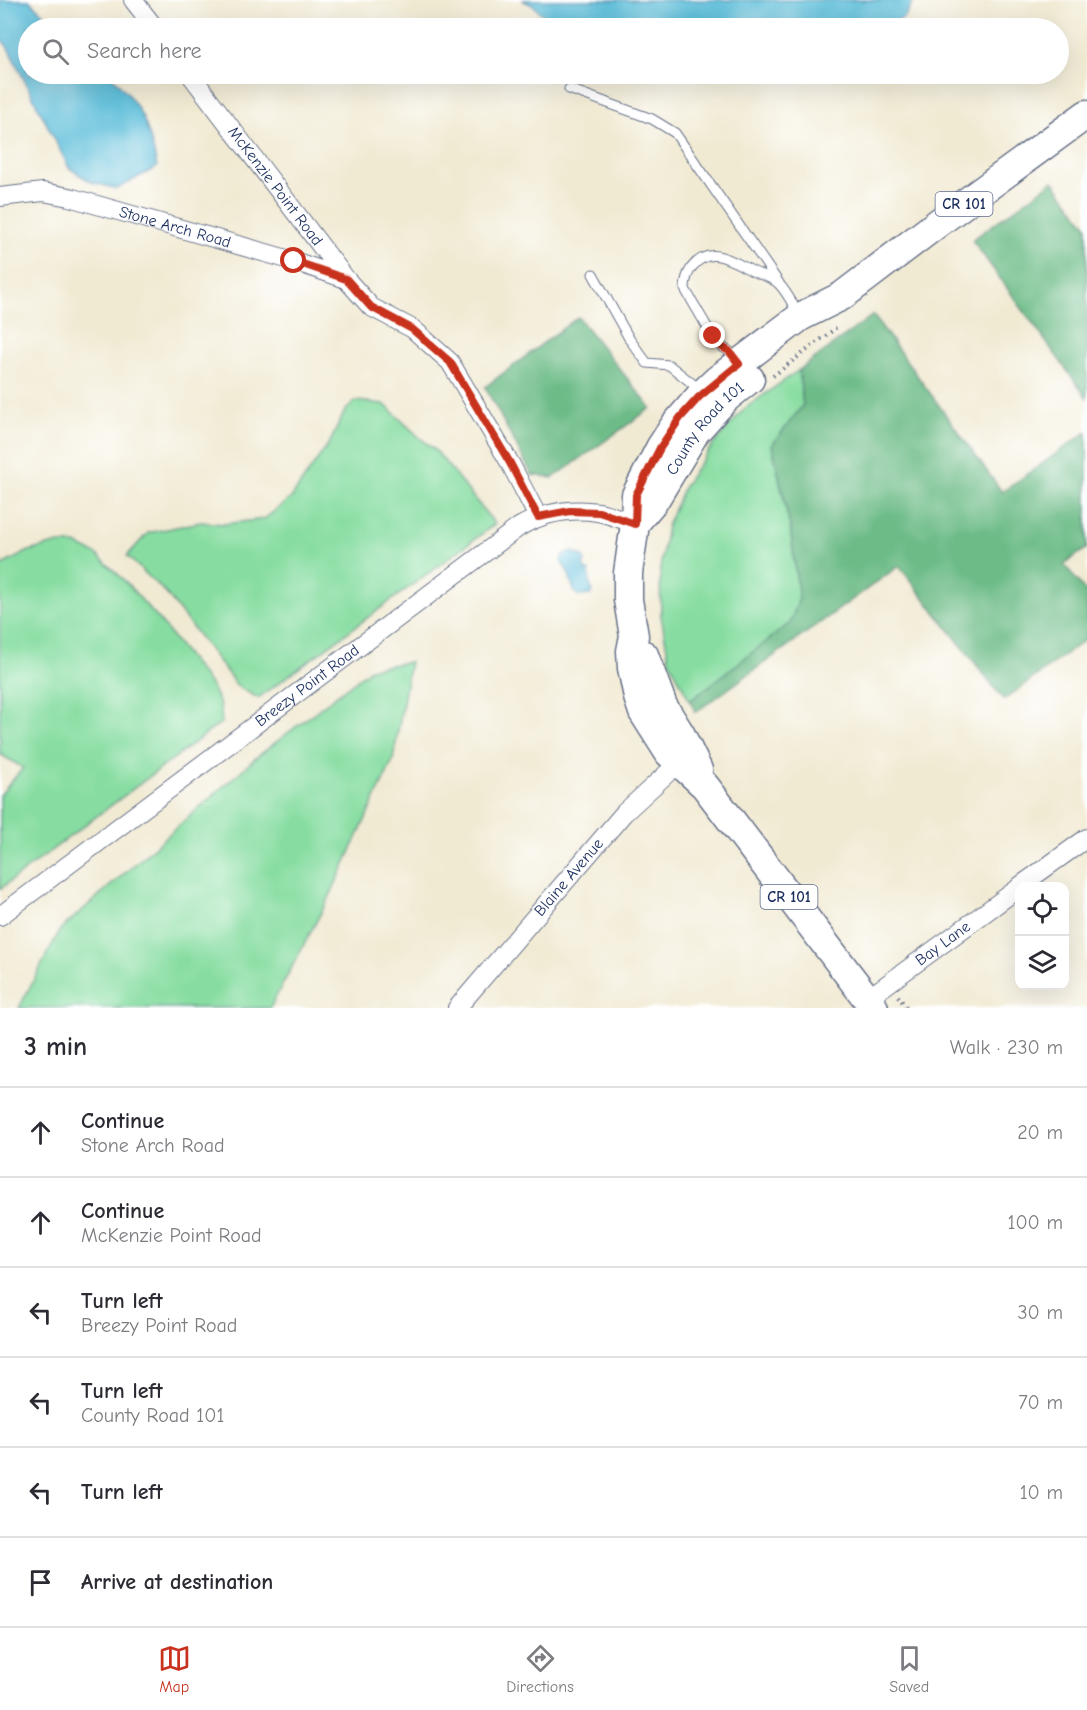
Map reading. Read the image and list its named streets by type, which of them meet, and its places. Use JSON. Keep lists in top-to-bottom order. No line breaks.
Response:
{"streets":{"main road":["CR 101","County Road 101"],"street":["McKenzie Point Road","Stone Arch Road","Breezy Point Road","Blaine Avenue","Bay Lane"]},"crossings":[["McKenzie Point Road","Stone Arch Road"],["McKenzie Point Road","Breezy Point Road"],["County Road 101","Breezy Point Road"],["County Road 101","Blaine Avenue"],["County Road 101","Bay Lane"]],"page":{"search":"Search here","heading":["3 min","Walk · 230 m"],"list":[["Continue","Stone Arch Road","20 m"],["Continue","McKenzie Point Road","100 m"],["Turn left","Breezy Point Road","30 m"],["Turn left","County Road 101","70 m"],["Turn left","10 m"],"Arrive at destination"],"nav":["Map","Directions","Saved"]}}
